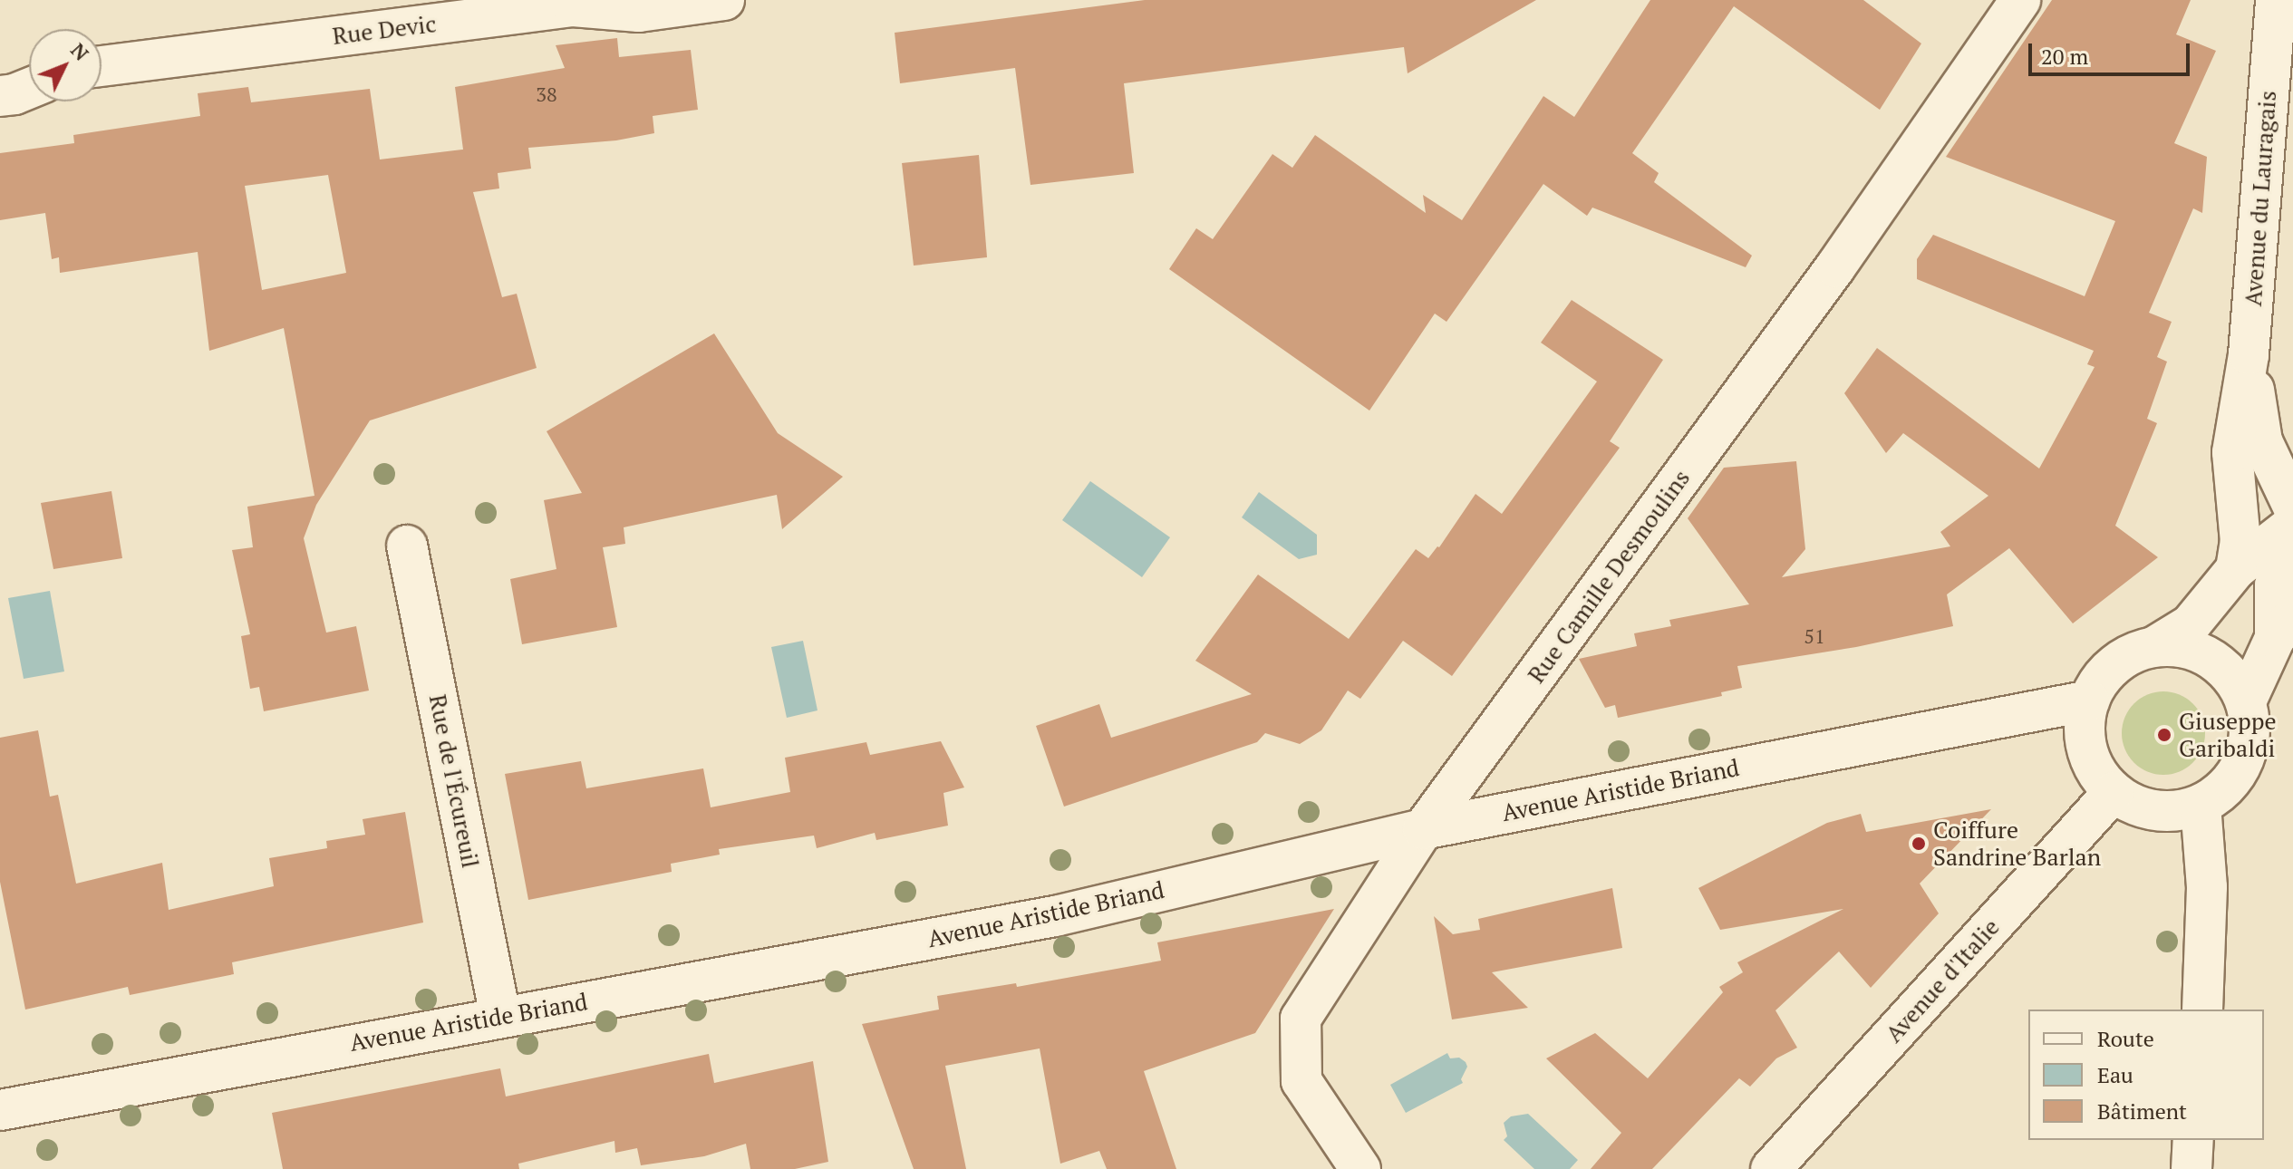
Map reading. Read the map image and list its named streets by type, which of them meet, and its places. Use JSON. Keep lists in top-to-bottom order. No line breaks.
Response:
{"streets":{"street":["Rue Devic","Avenue du Lauragais","Rue Camille Desmoulins","Rue de l'Écureuil","Avenue Aristide Briand","Avenue d'Italie"]},"crossings":[["Rue Camille Desmoulins","Avenue Aristide Briand"],["Rue de l'Écureuil","Avenue Aristide Briand"],["Avenue Aristide Briand","Avenue d'Italie"]],"places":["Giuseppe Garibaldi","Coiffure Sandrine Barlan"],"house_numbers":["38","51"],"legend":["Route","Eau","Bâtiment"],"scale_bar":"20 m","north":"top right"}
